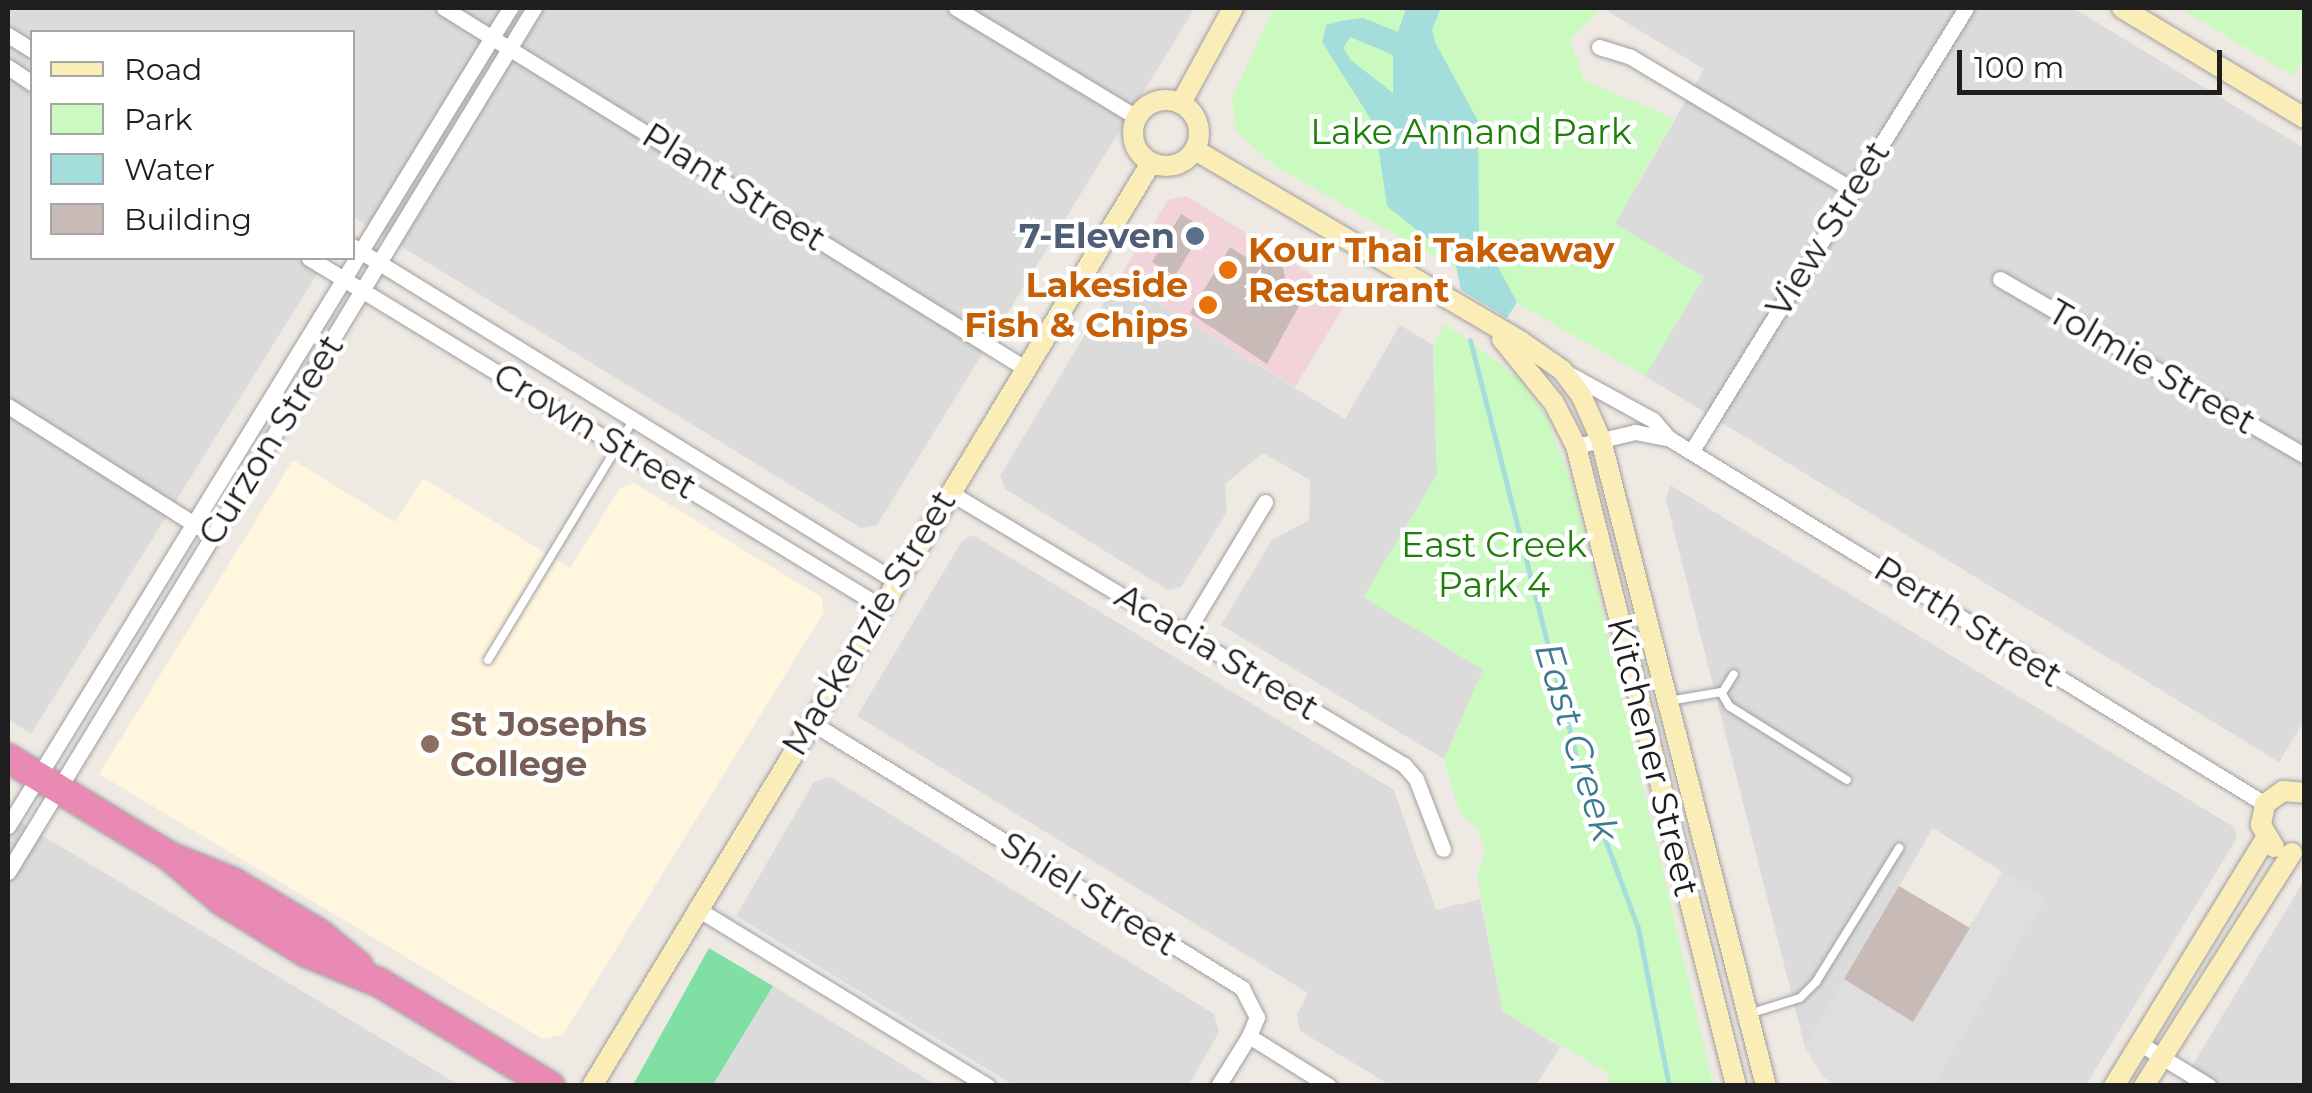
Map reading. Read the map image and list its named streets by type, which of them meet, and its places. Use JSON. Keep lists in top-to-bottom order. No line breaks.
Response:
{"streets":{"main road":["Perth Street","Mackenzie Street","Kitchener Street"],"street":["Plant Street","View Street","Tolmie Street","Crown Street","Curzon Street","Acacia Street","Shiel Street"]},"crossings":[["Plant Street","Curzon Street"],["Plant Street","Mackenzie Street"],["View Street","Perth Street"],["Crown Street","Curzon Street"],["Crown Street","Mackenzie Street"],["Perth Street","Mackenzie Street"],["Perth Street","Kitchener Street"],["Mackenzie Street","Acacia Street"],["Mackenzie Street","Shiel Street"]],"water":["East Creek"],"parks":["Lake Annand Park","East Creek Park 4"],"places":["7-Eleven","Kour Thai Takeaway Restaurant","Lakeside Fish & Chips","St Josephs College"],"legend":["Road","Park","Water","Building"],"scale_bar":"100 m"}
